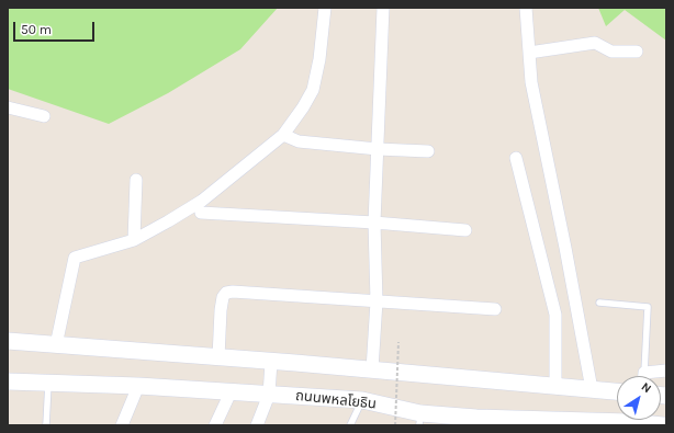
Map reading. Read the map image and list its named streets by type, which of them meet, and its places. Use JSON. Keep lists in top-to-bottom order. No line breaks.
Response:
{"streets":{"main road":["ถนนพหลโยธิน"]},"scale_bar":"50 m","north":"top right"}
